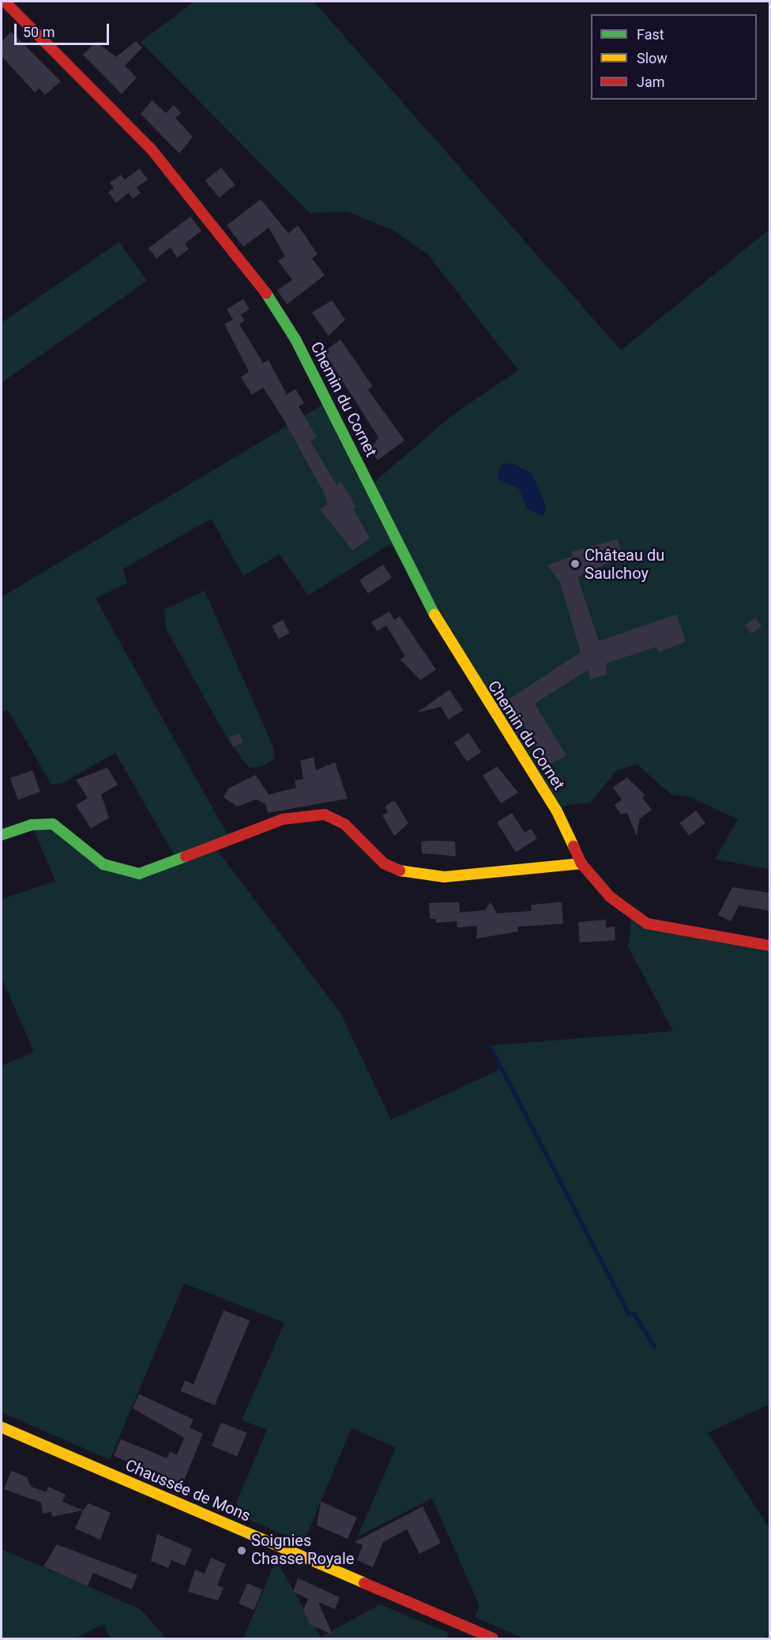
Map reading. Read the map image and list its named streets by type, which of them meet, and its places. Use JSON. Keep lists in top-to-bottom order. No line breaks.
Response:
{"streets":{"street":["Chemin du Cornet","Chaussée de Mons"]},"places":["Château du Saulchoy","Soignies Chasse Royale"],"legend":["Fast","Slow","Jam"],"scale_bar":"50 m"}
